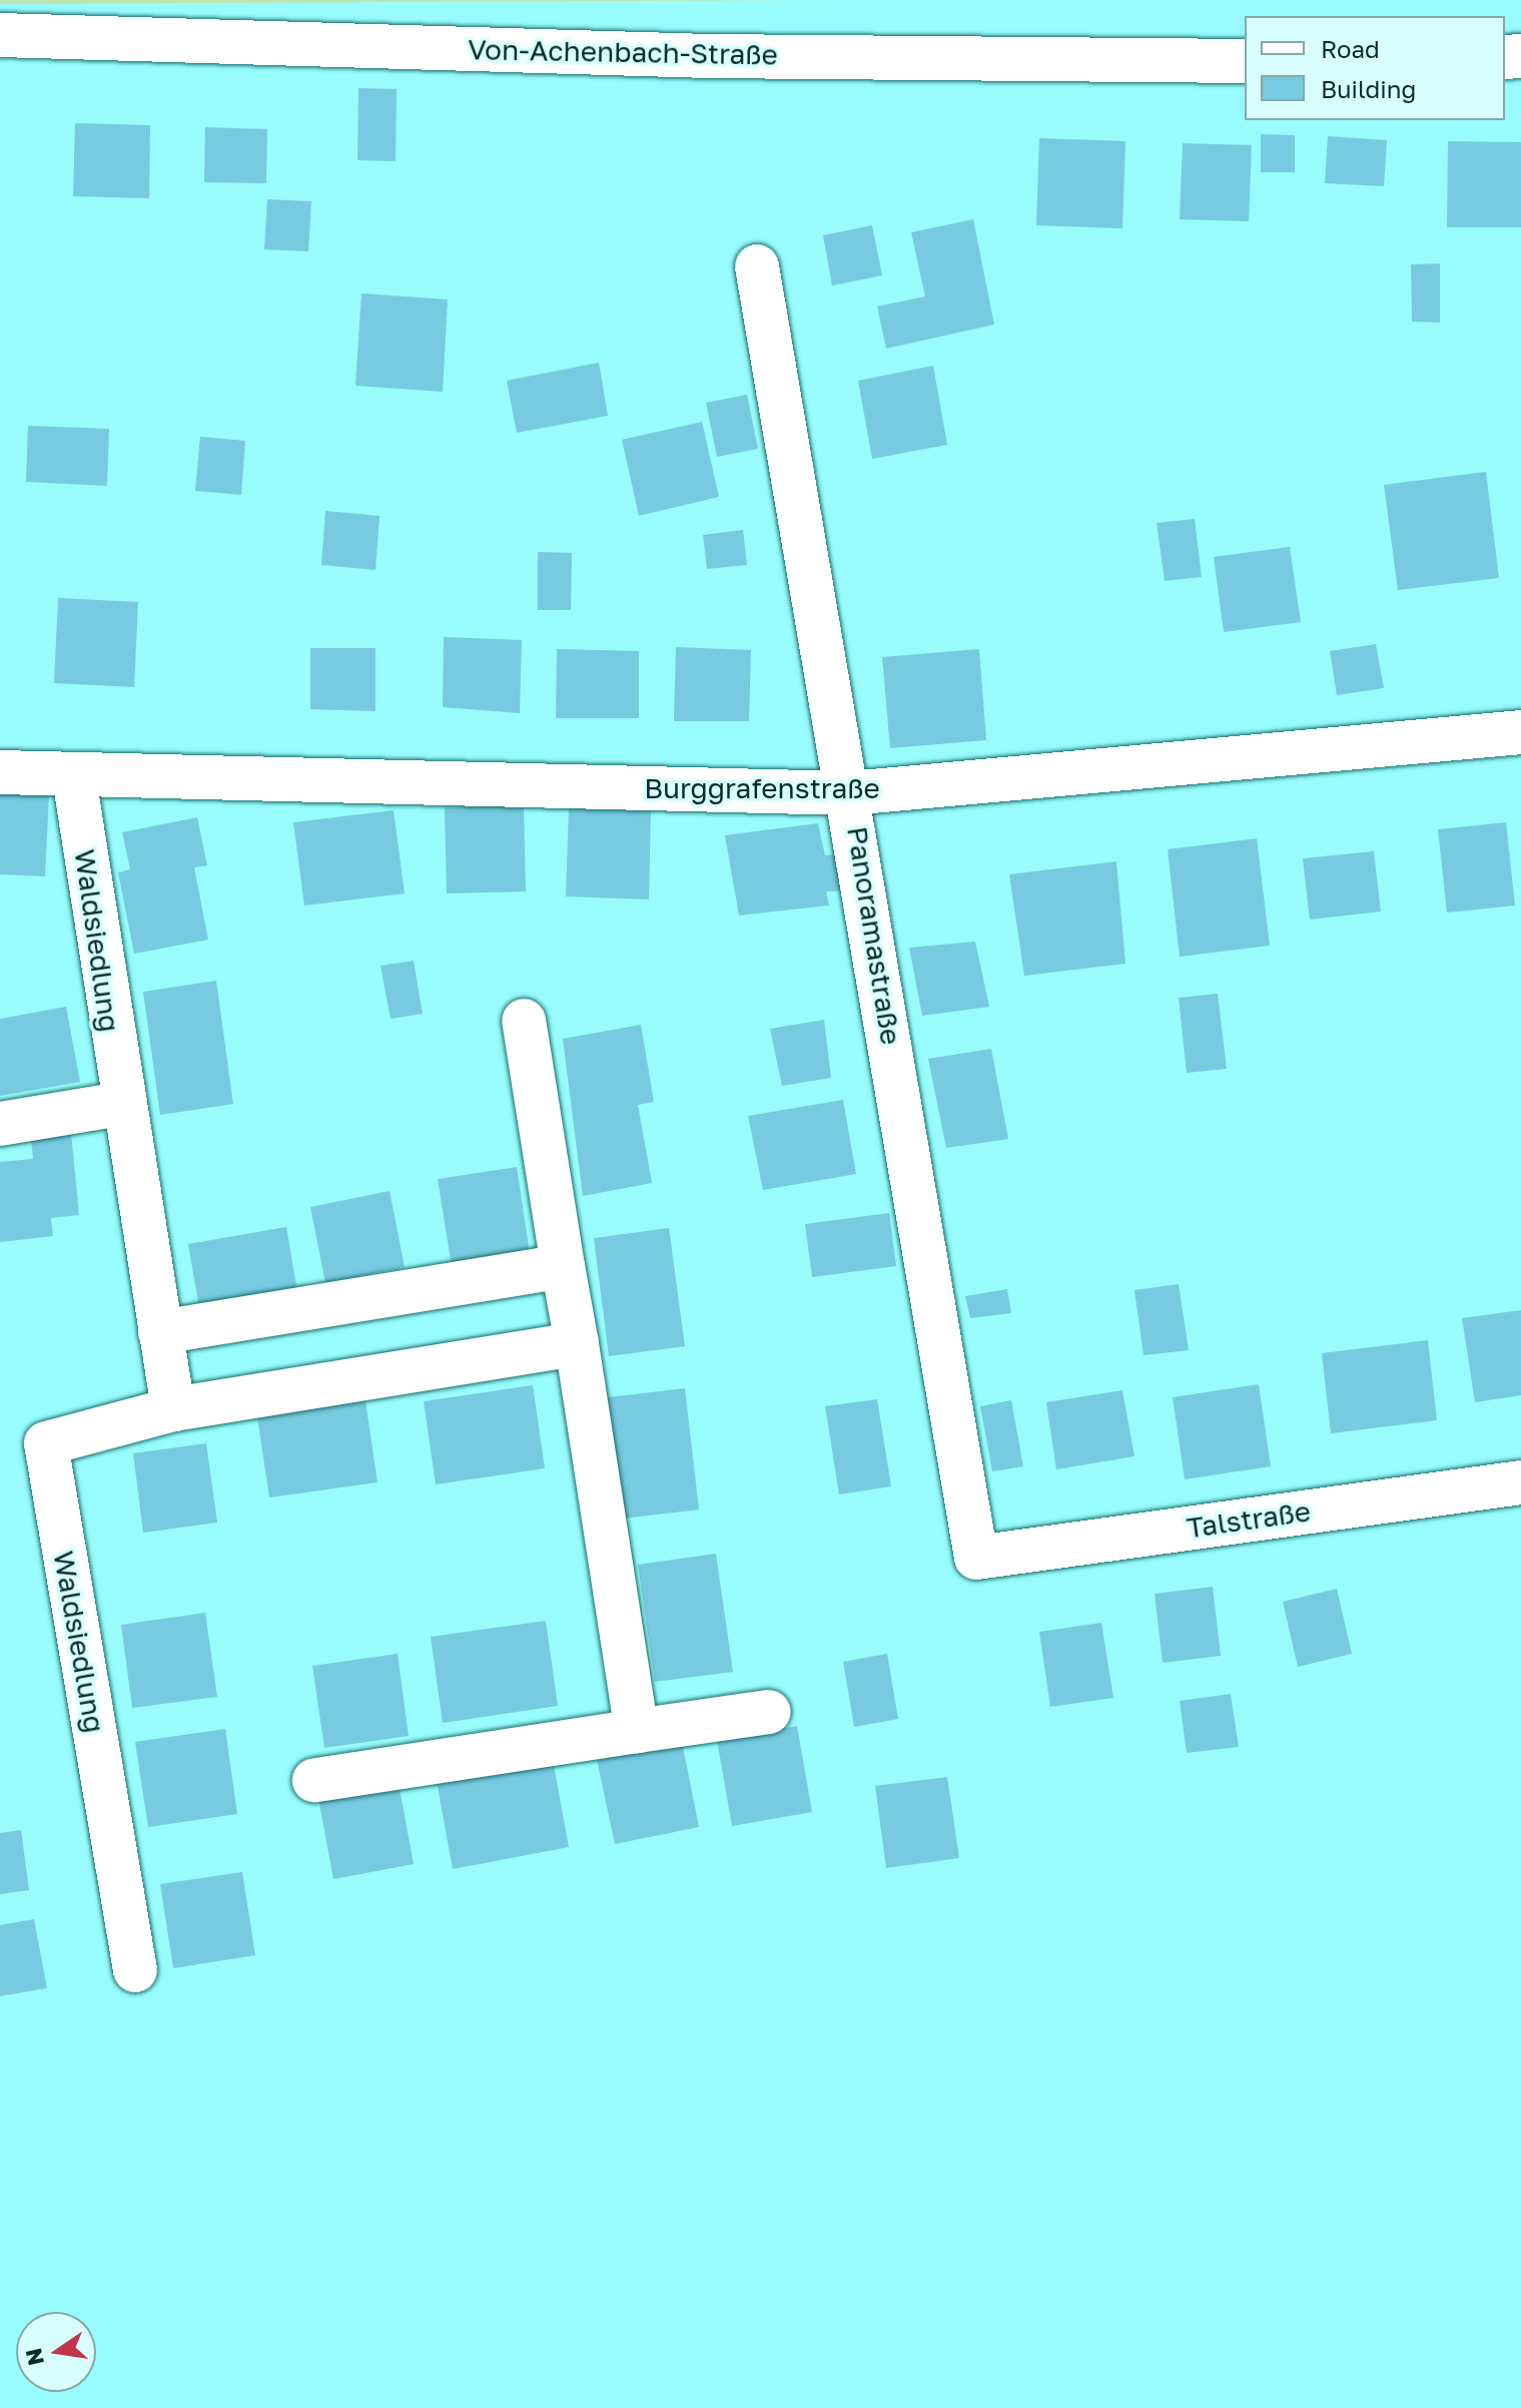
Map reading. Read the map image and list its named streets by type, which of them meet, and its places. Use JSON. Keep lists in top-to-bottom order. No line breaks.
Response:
{"streets":{"street":["Von-Achenbach-Straße","Burggrafenstraße","Panoramastraße","Waldsiedlung","Talstraße"]},"crossings":[["Burggrafenstraße","Panoramastraße"],["Burggrafenstraße","Waldsiedlung"],["Panoramastraße","Talstraße"]],"legend":["Road","Building"],"north":"left"}
